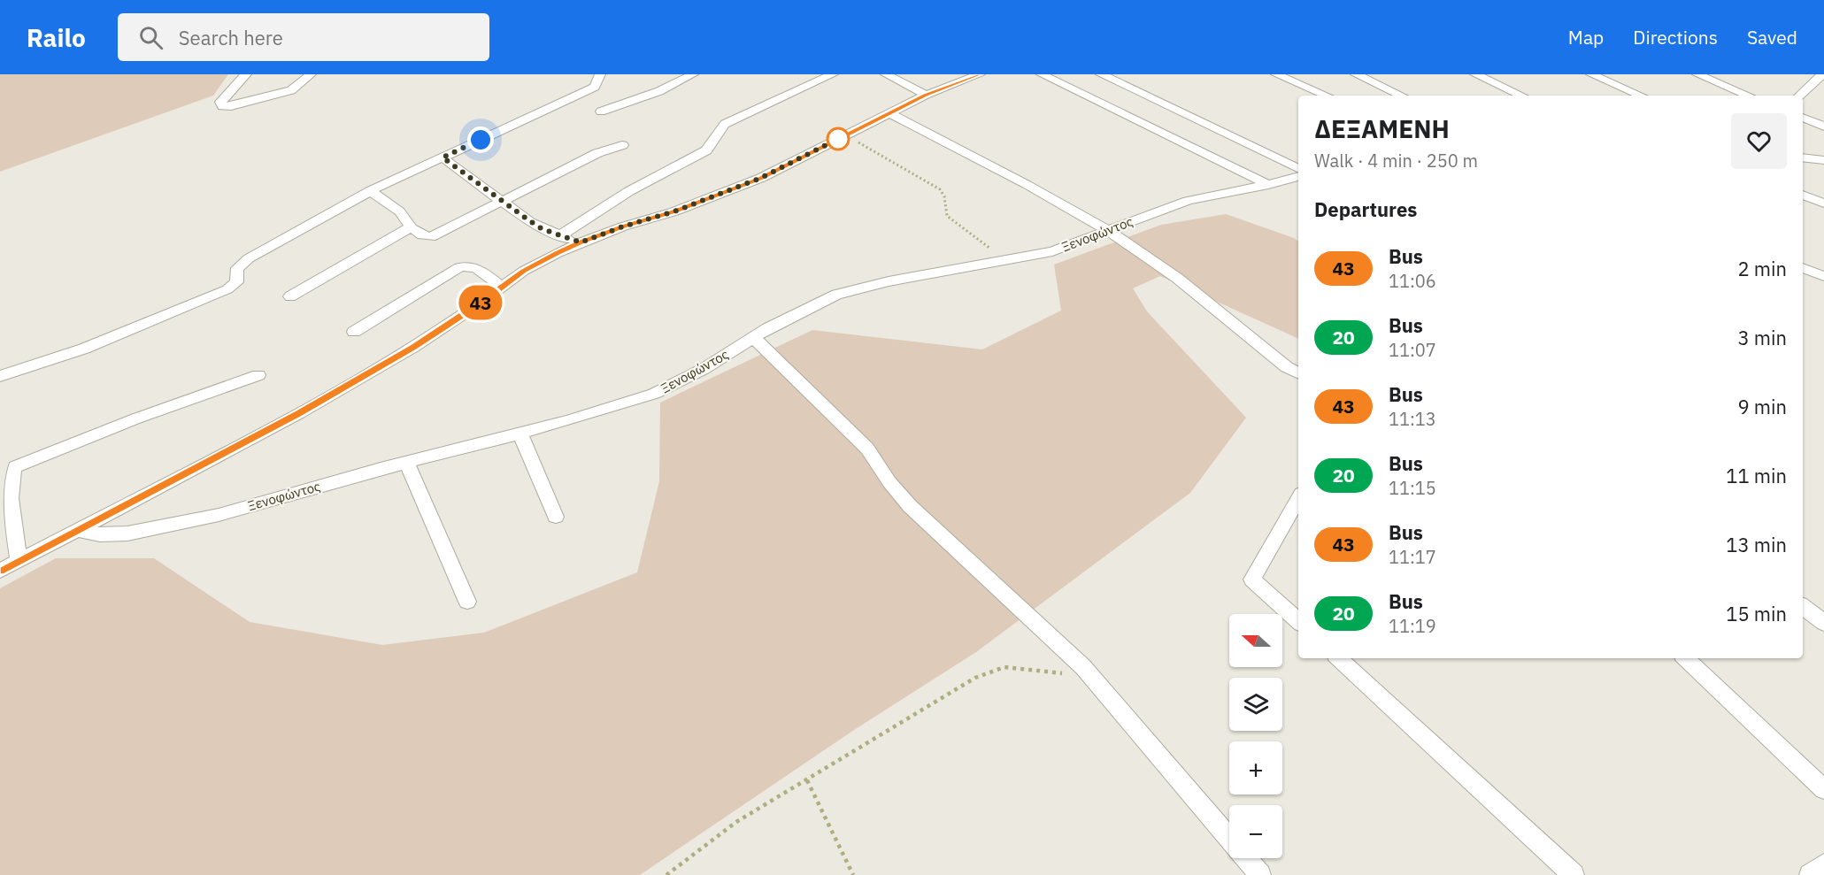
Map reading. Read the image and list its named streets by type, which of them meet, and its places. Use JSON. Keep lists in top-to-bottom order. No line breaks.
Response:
{"streets":{"street":["Ξενοφώντος"]},"lines":["bus line 43"],"north":"left","page":{"header":"Railo","search":"Search here","nav":["Map","Directions","Saved"],"on_map":"43","heading":[["ΔΕΞΑΜΕΝΗ","Walk · 4 min · 250 m"],"Departures"],"list":[{"mark":"43","name":"Bus","note":"11:06","value":"2 min"},{"mark":"20","name":"Bus","note":"11:07","value":"3 min"},{"mark":"43","name":"Bus","note":"11:13","value":"9 min"},{"mark":"20","name":"Bus","note":"11:15","value":"11 min"},{"mark":"43","name":"Bus","note":"11:17","value":"13 min"},{"mark":"20","name":"Bus","note":"11:19","value":"15 min"}],"map_buttons":["+","−"]}}
